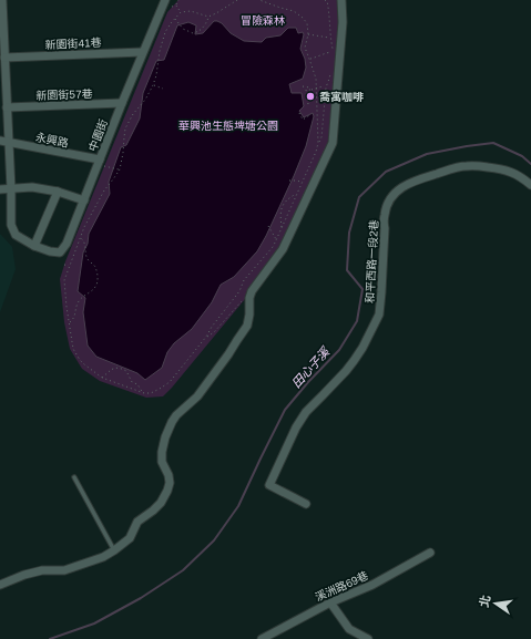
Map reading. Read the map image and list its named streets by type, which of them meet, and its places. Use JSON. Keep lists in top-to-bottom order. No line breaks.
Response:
{"streets":{"street":["新園街41巷","新園街57巷","中園街","永興路","和平西路一段2巷","溪洲路69巷"]},"crossings":[["新園街41巷","中園街"],["新園街57巷","中園街"],["中園街","永興路"]],"water":["田心子溪"],"parks":["冒險森林","華興池生態埤塘公園"],"places":["喬寓咖啡"],"north":"left"}
